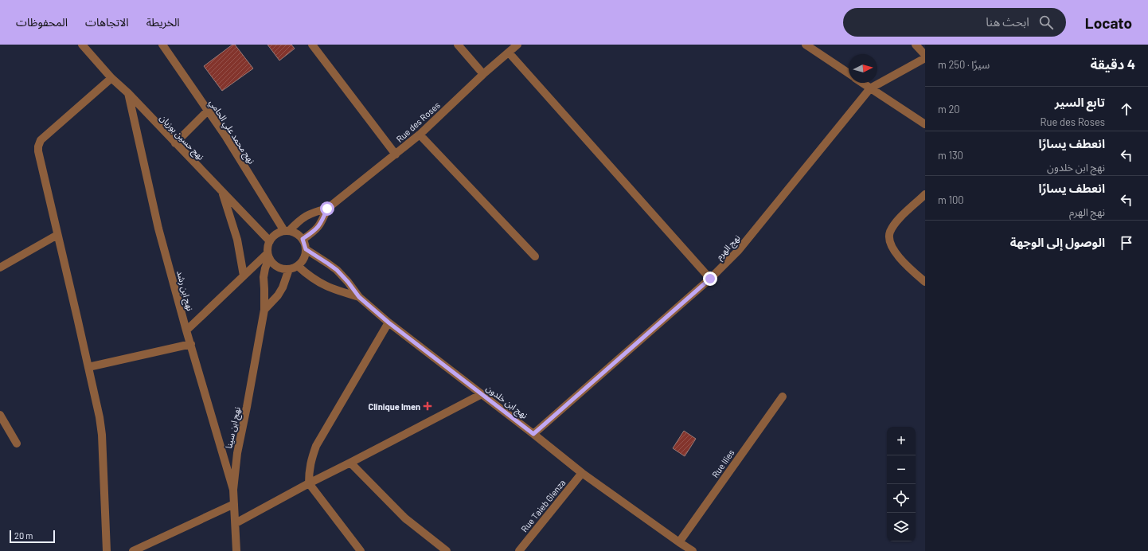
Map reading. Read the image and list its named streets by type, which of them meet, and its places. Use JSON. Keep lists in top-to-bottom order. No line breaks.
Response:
{"streets":{"street":["Rue des Roses","نهج محمد علي الحامي","نهج حسين بوزيان","نهج الهرم","نهج ابن رشد","نهج ابن خلدون","نهج ابن سينا","Rue Ilies","Rue Taieb Glenza"]},"crossings":[["Rue des Roses","نهج محمد علي الحامي"],["Rue des Roses","نهج حسين بوزيان"],["Rue des Roses","نهج ابن خلدون"],["Rue des Roses","نهج ابن سينا"],["نهج محمد علي الحامي","نهج حسين بوزيان"],["نهج محمد علي الحامي","نهج ابن خلدون"],["نهج محمد علي الحامي","نهج ابن سينا"],["نهج حسين بوزيان","نهج ابن رشد"],["نهج حسين بوزيان","نهج ابن خلدون"],["نهج حسين بوزيان","نهج ابن سينا"],["نهج الهرم","نهج ابن خلدون"],["نهج ابن رشد","نهج ابن سينا"],["نهج ابن خلدون","نهج ابن سينا"],["نهج ابن خلدون","Rue Ilies"],["نهج ابن خلدون","Rue Taieb Glenza"]],"places":{"health":["Clinique Imen"]},"scale_bar":"20 m","north":"right","page":{"header":"Locato","search":"ابحث هنا","nav":["الخريطة","الاتجاهات","المحفوظات"],"heading":["4 دقيقة","سيرًا · 250 m"],"list":[["تابع السير","Rue des Roses","20 m"],["انعطف يسارًا","نهج ابن خلدون","130 m"],["انعطف يسارًا","نهج الهرم","100 m"],"الوصول إلى الوجهة"],"map_buttons":["+","−"],"scale":"20 m"}}
